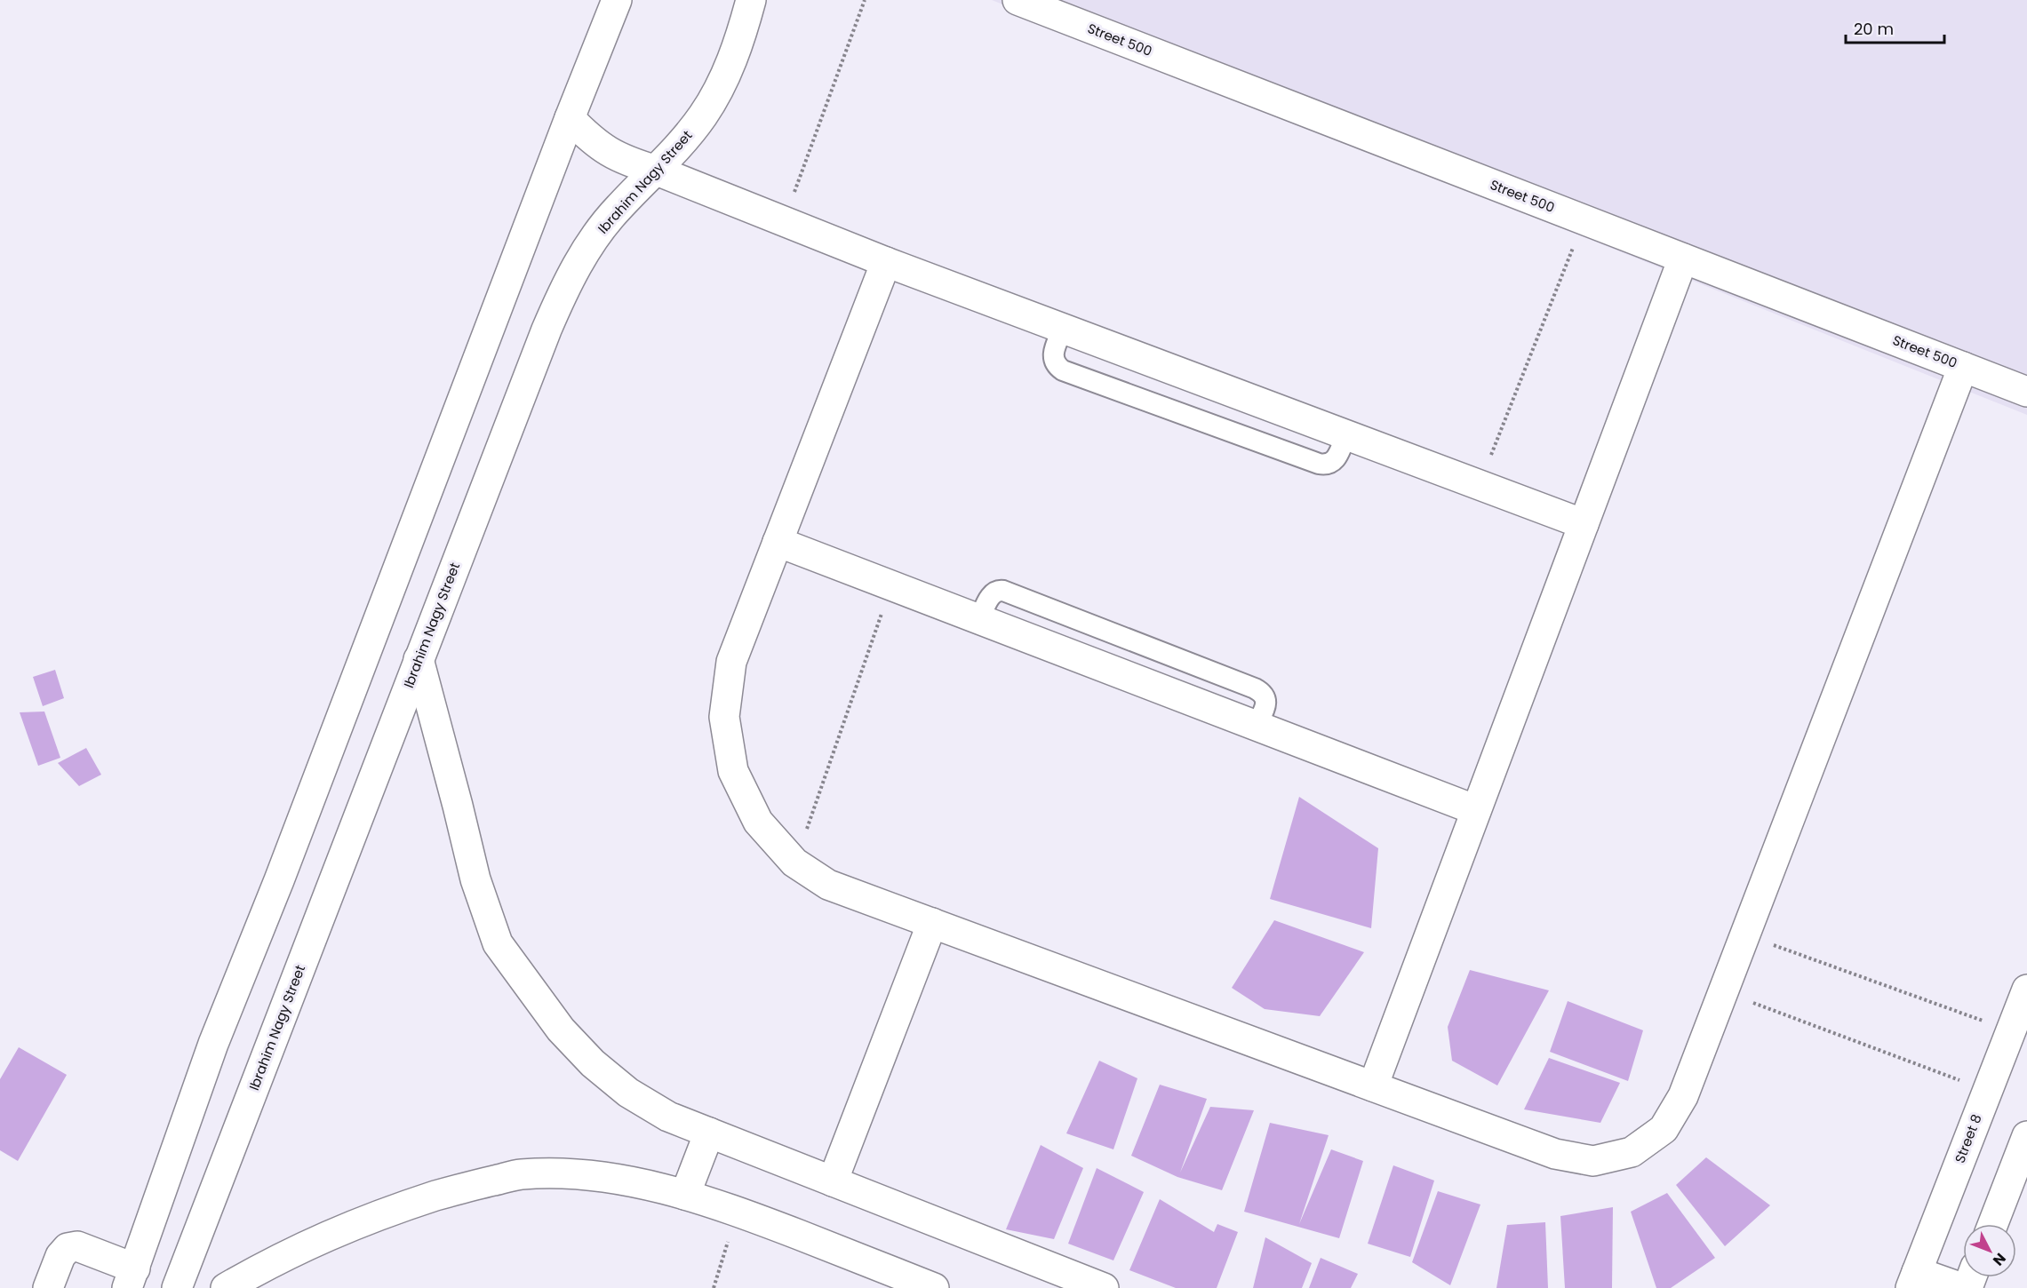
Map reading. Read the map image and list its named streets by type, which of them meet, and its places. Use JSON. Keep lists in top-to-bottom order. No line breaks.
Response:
{"streets":{"street":["Street 500","Ibrahim Nagy Street","Street 8"]},"scale_bar":"20 m","north":"bottom right"}
